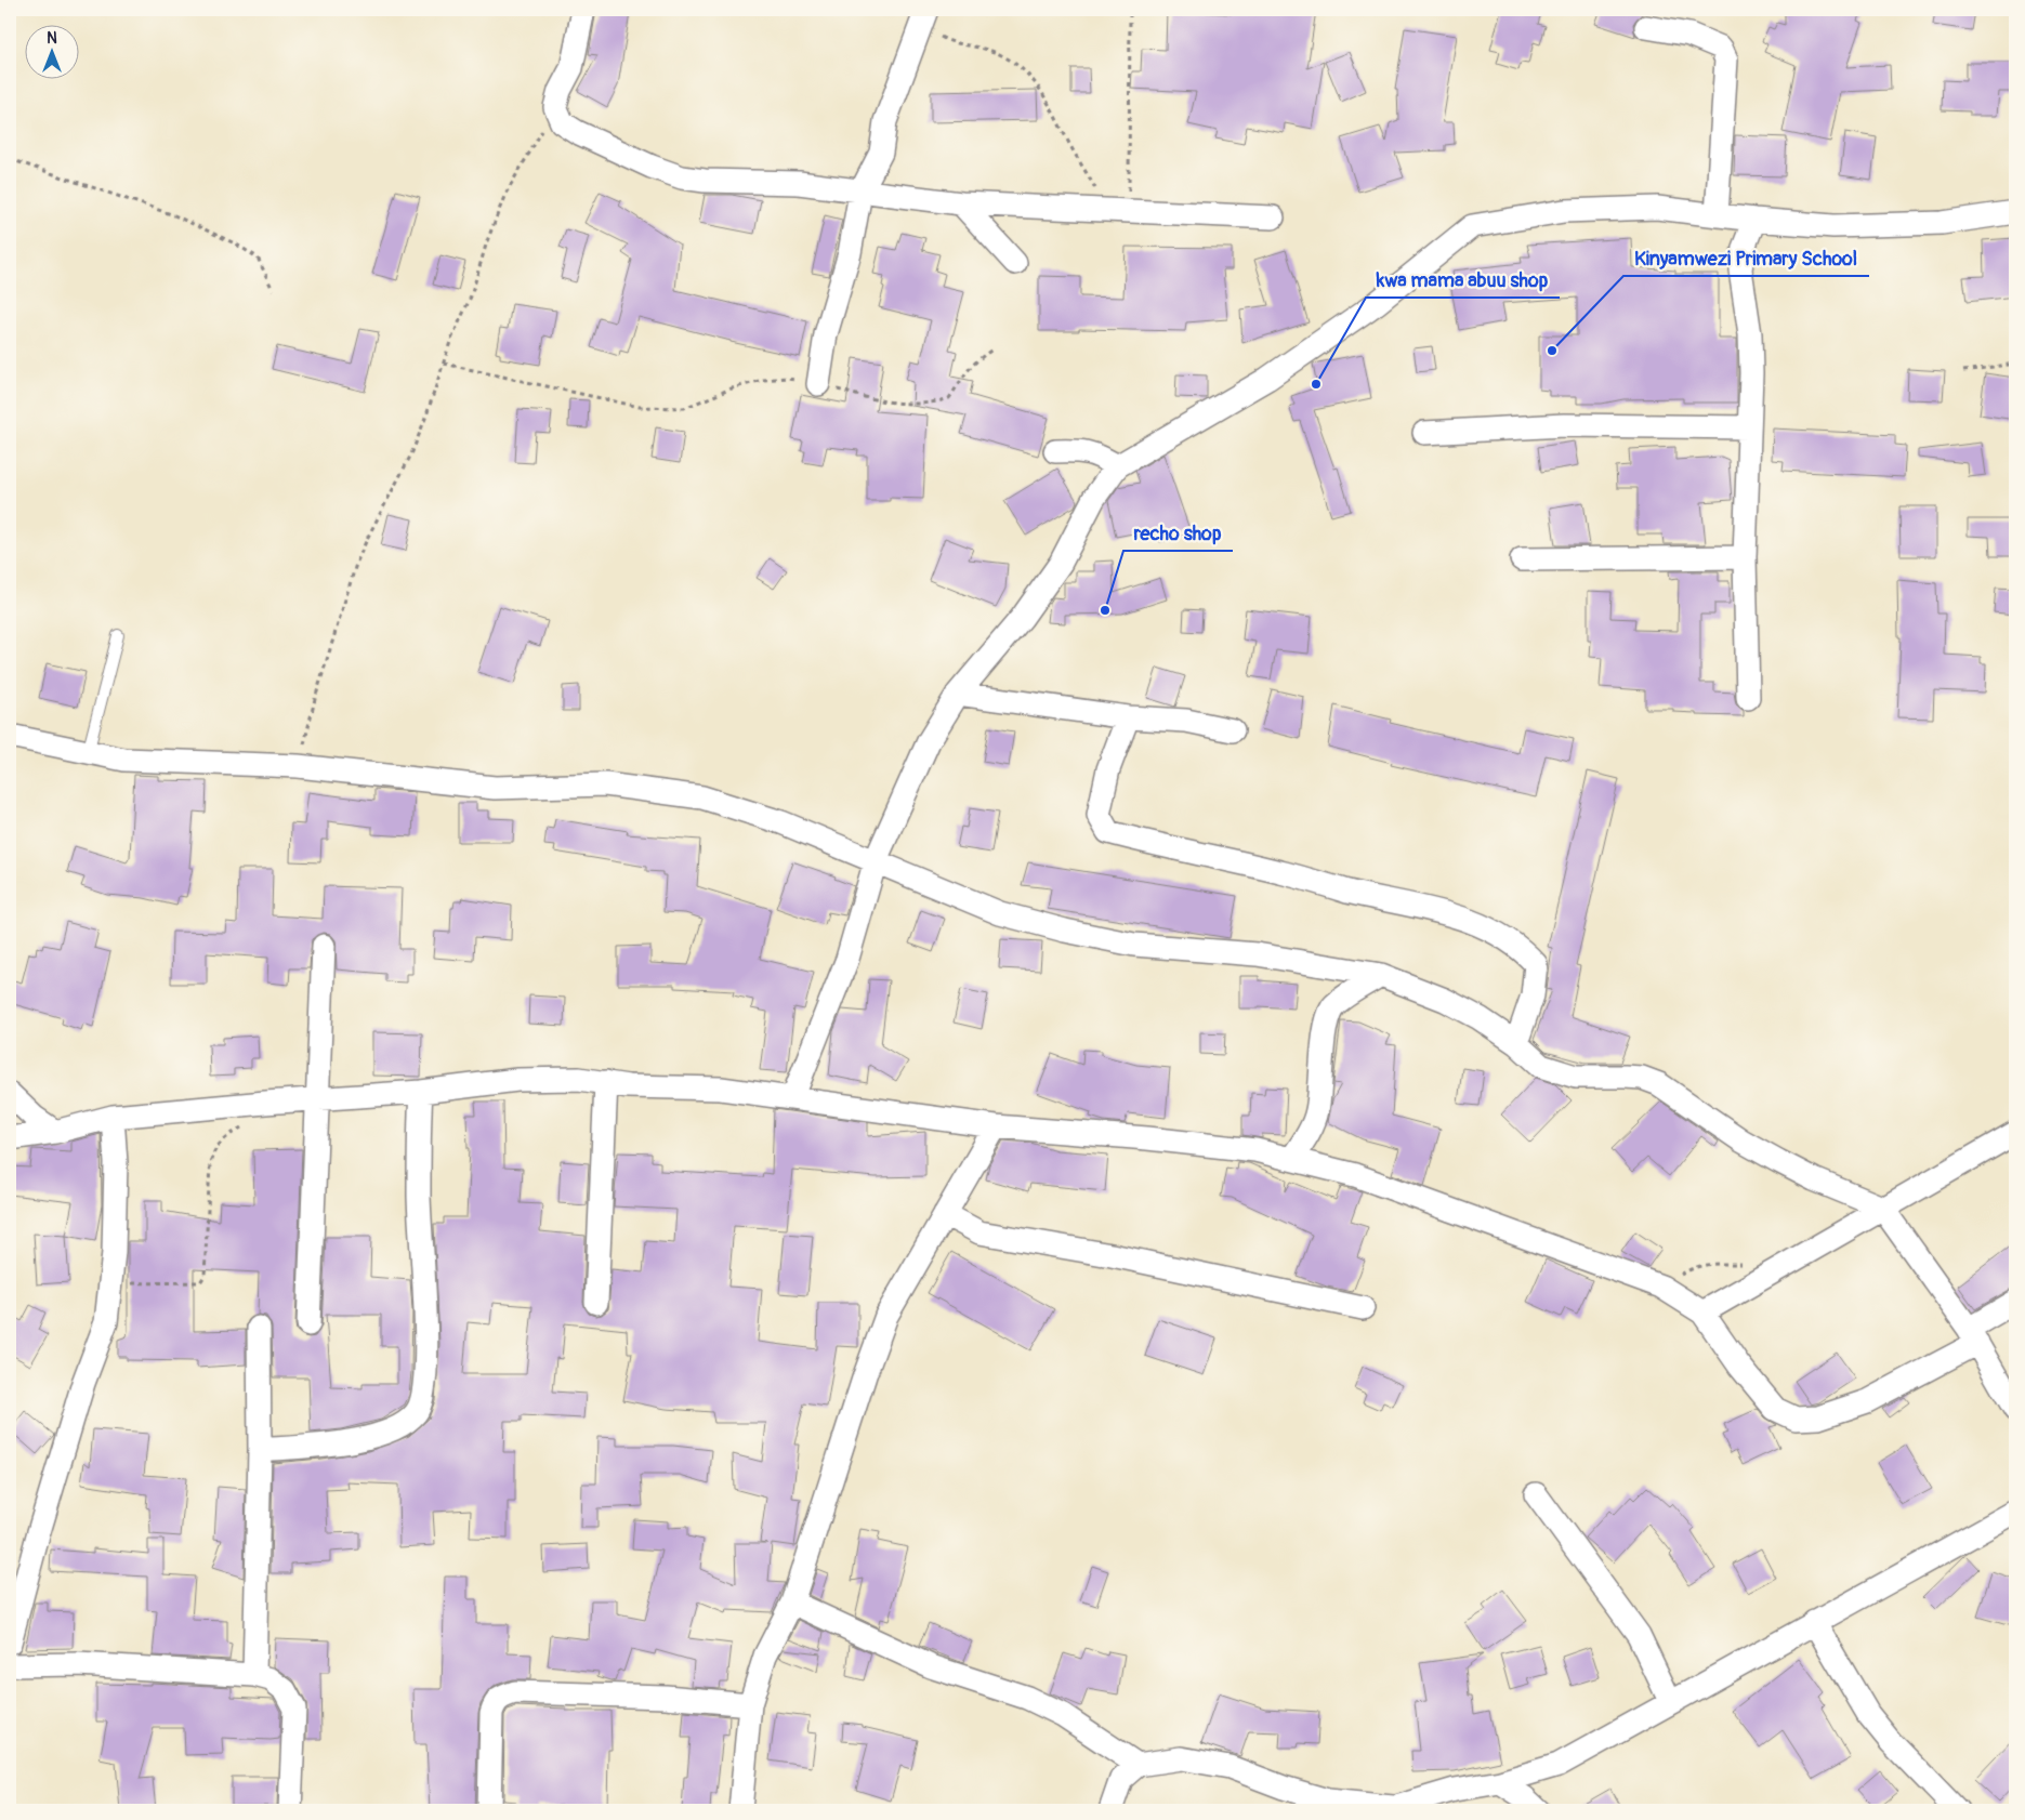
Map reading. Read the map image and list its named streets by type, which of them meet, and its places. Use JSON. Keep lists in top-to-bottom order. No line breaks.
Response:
{"places":["Kinyamwezi Primary School","kwa mama abuu shop","recho shop"],"north":"top"}
